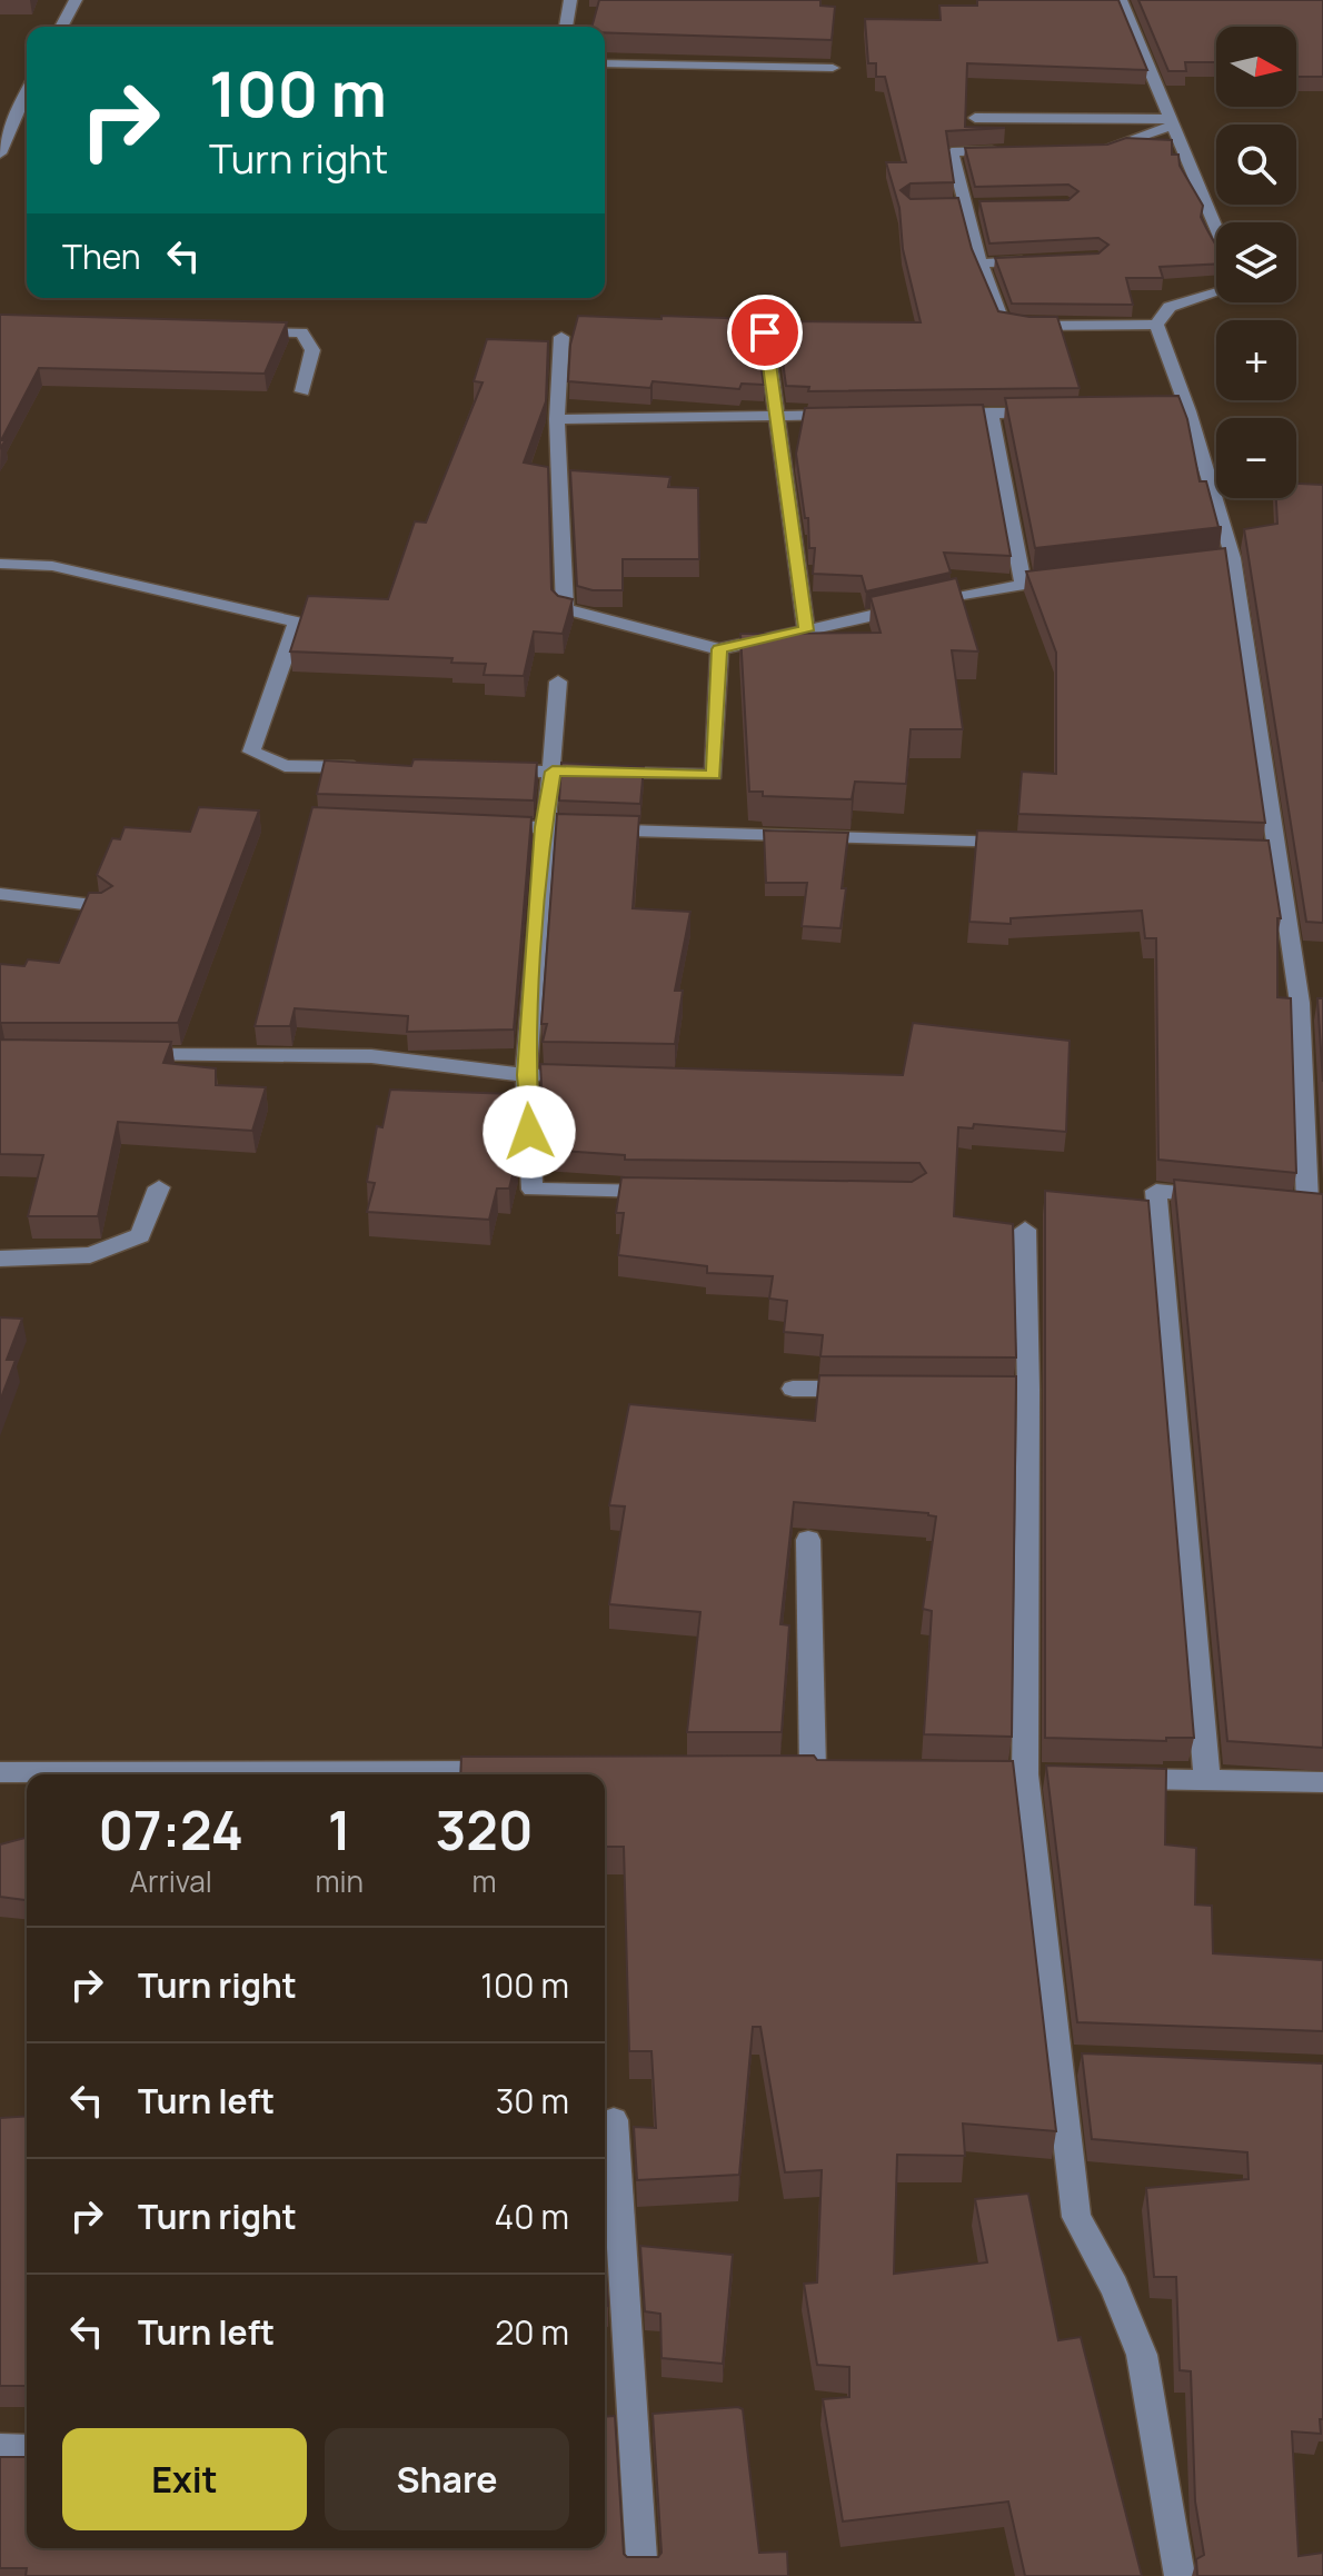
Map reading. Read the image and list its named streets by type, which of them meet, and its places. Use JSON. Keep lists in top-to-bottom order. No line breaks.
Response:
{"north":"right","page":{"map_buttons":["+","−"],"turn":["100 m","Turn right"],"then":"Then","eta":["07:24","Arrival","1","min","320","m"],"list":[{"name":"Turn right","value":"100 m"},{"name":"Turn left","value":"30 m"},{"name":"Turn right","value":"40 m"},{"name":"Turn left","value":"20 m"}],"buttons":["Exit","Share"]}}
